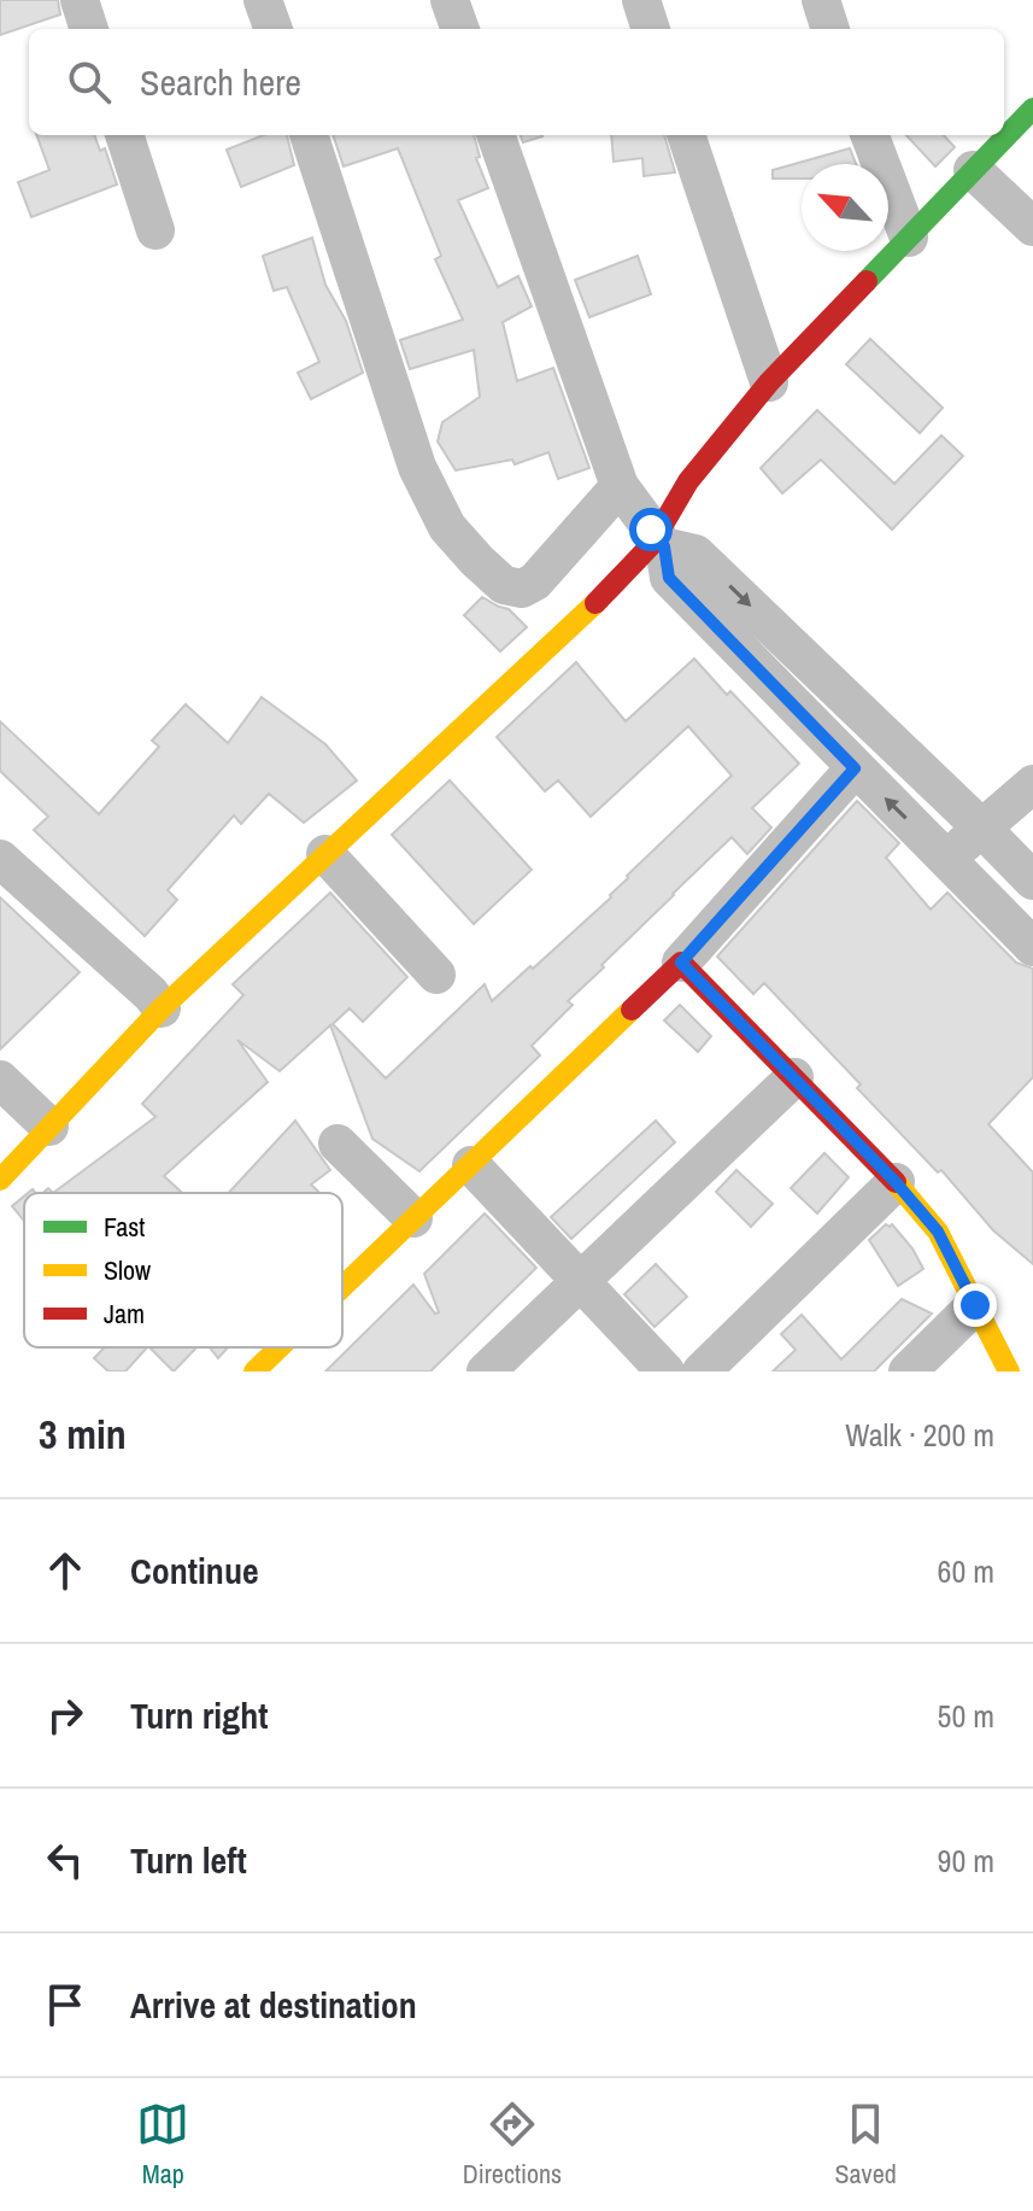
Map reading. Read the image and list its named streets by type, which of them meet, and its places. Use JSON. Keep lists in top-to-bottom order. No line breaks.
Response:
{"legend":["Fast","Slow","Jam"],"north":"top left","page":{"search":"Search here","heading":["3 min","Walk · 200 m"],"list":[["Continue","60 m"],["Turn right","50 m"],["Turn left","90 m"],"Arrive at destination"],"nav":["Map","Directions","Saved"]}}
